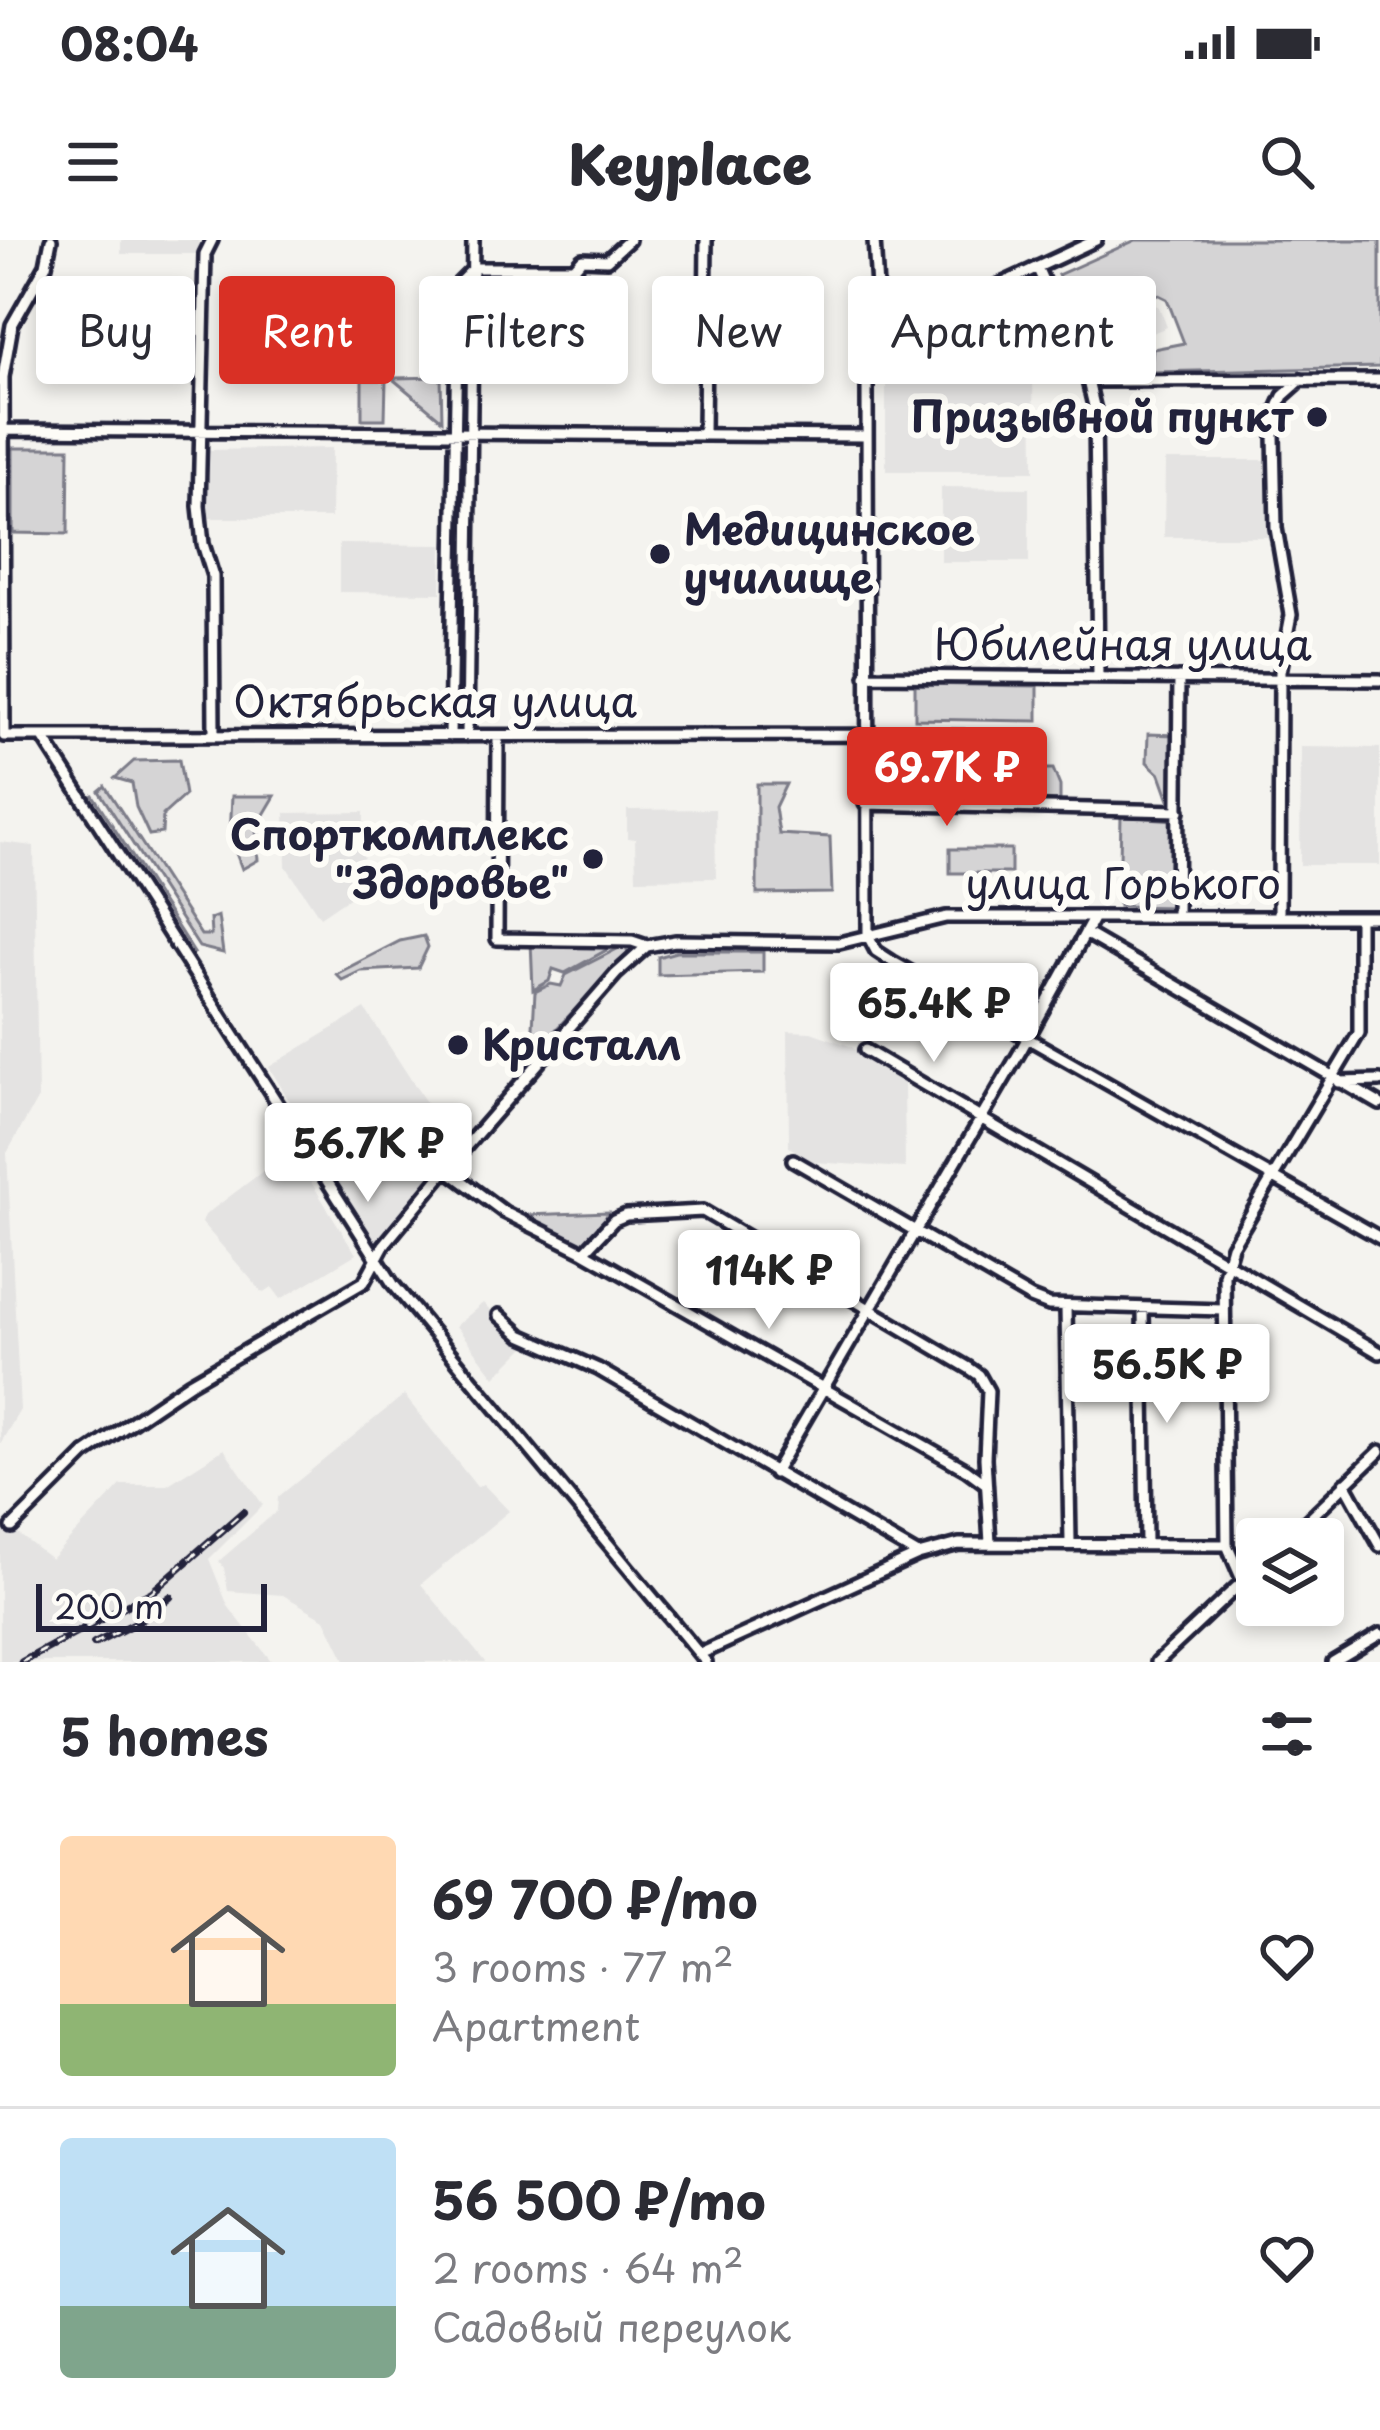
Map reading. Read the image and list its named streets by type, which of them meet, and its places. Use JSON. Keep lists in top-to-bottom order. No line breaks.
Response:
{"streets":{"street":["Юбилейная улица","Октябрьская улица","улица Горького"]},"crossings":[["Октябрьская улица","улица Горького"]],"places":["Призывной пункт","Медицинское училище","Спорткомплекс \"Здоровье\"","Кристалл"],"scale_bar":"200 m","page":{"status":"08:04","header":"Keyplace","chip":["Buy","Rent","Filters","New","Apartment"],"price":["69.7K ₽","65.4K ₽","56.7K ₽","114K ₽","56.5K ₽"],"scale":"200 m","heading":"5 homes","list":[{"name":"69 700 ₽/mo","note":"3 rooms · 77 m² · Apartment"},{"name":"56 500 ₽/mo","note":"2 rooms · 64 m² · Садовый переулок"}]}}
